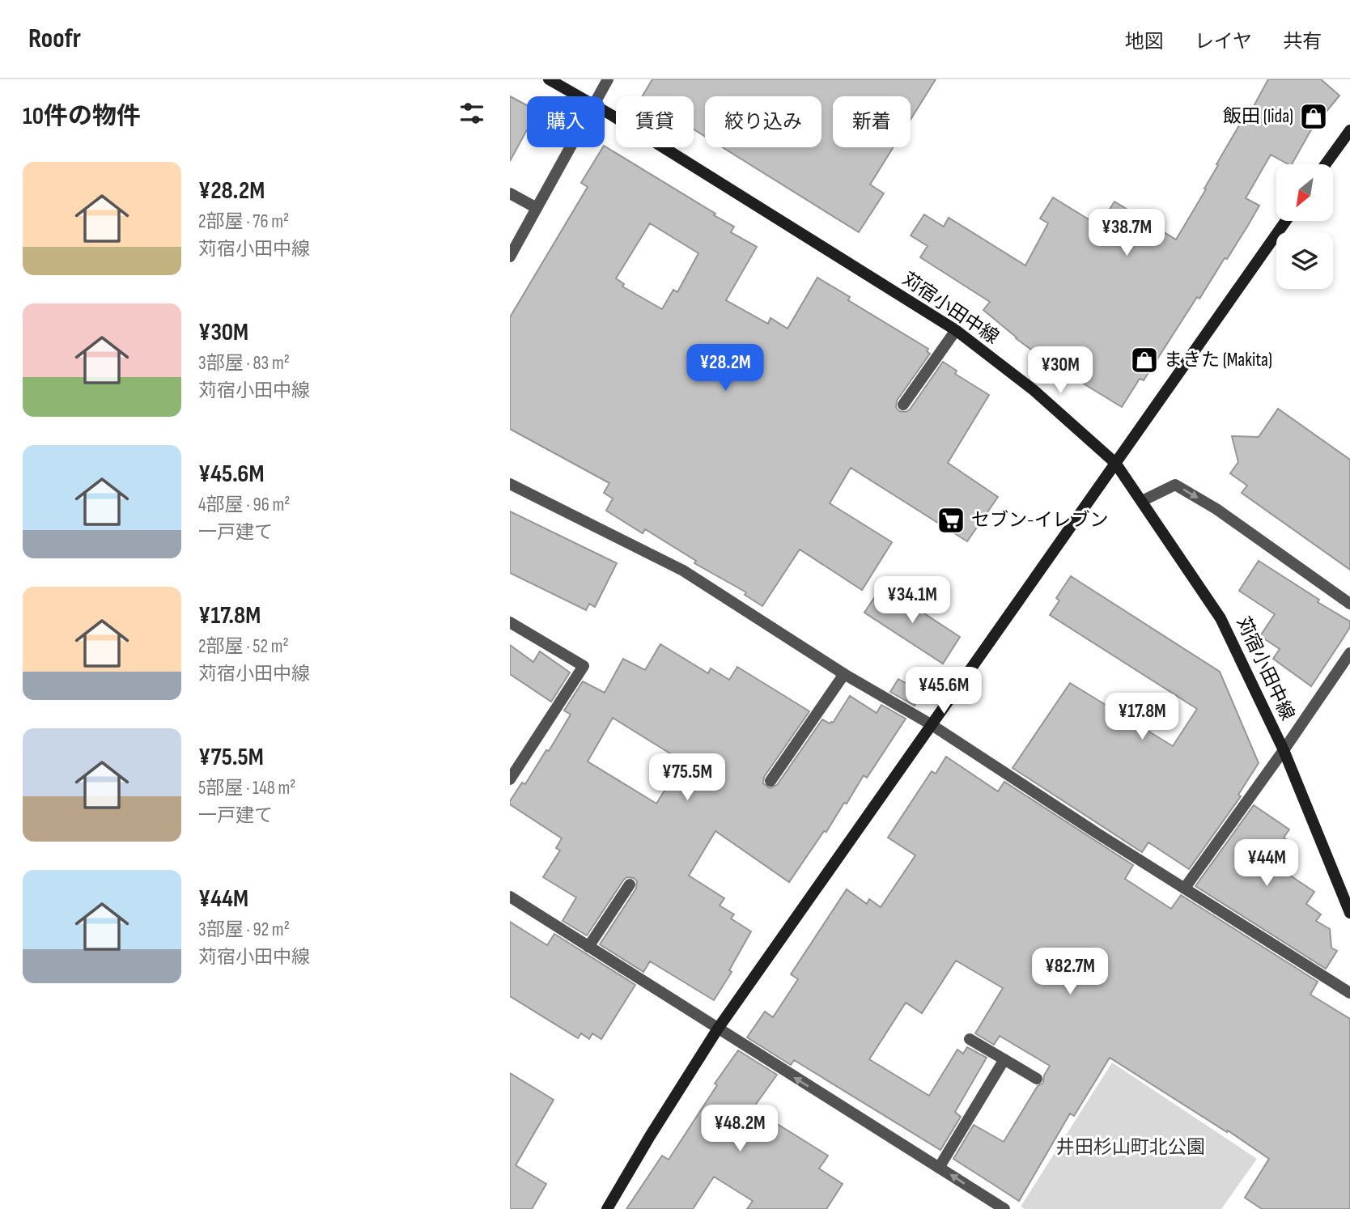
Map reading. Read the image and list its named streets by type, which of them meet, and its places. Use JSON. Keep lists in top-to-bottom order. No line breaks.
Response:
{"streets":{"street":["苅宿小田中線"]},"parks":["井田杉山町北公園"],"places":{"shop":["飯田 (Iida)","まきた (Makita)"],"supermarket":["セブン-イレブン"]},"north":"bottom left","page":{"header":"Roofr","nav":["地図","レイヤ","共有"],"heading":"10件の物件","chip":["購入","賃貸","絞り込み","新着"],"list":[{"name":"¥28.2M","note":"2部屋 · 76 m² · 苅宿小田中線"},{"name":"¥30M","note":"3部屋 · 83 m² · 苅宿小田中線"},{"name":"¥45.6M","note":"4部屋 · 96 m² · 一戸建て"},{"name":"¥17.8M","note":"2部屋 · 52 m² · 苅宿小田中線"},{"name":"¥75.5M","note":"5部屋 · 148 m² · 一戸建て"},{"name":"¥44M","note":"3部屋 · 92 m² · 苅宿小田中線"}],"price":["¥38.7M","¥28.2M","¥30M","¥34.1M","¥45.6M","¥17.8M","¥75.5M","¥44M","¥82.7M","¥48.2M"]}}
